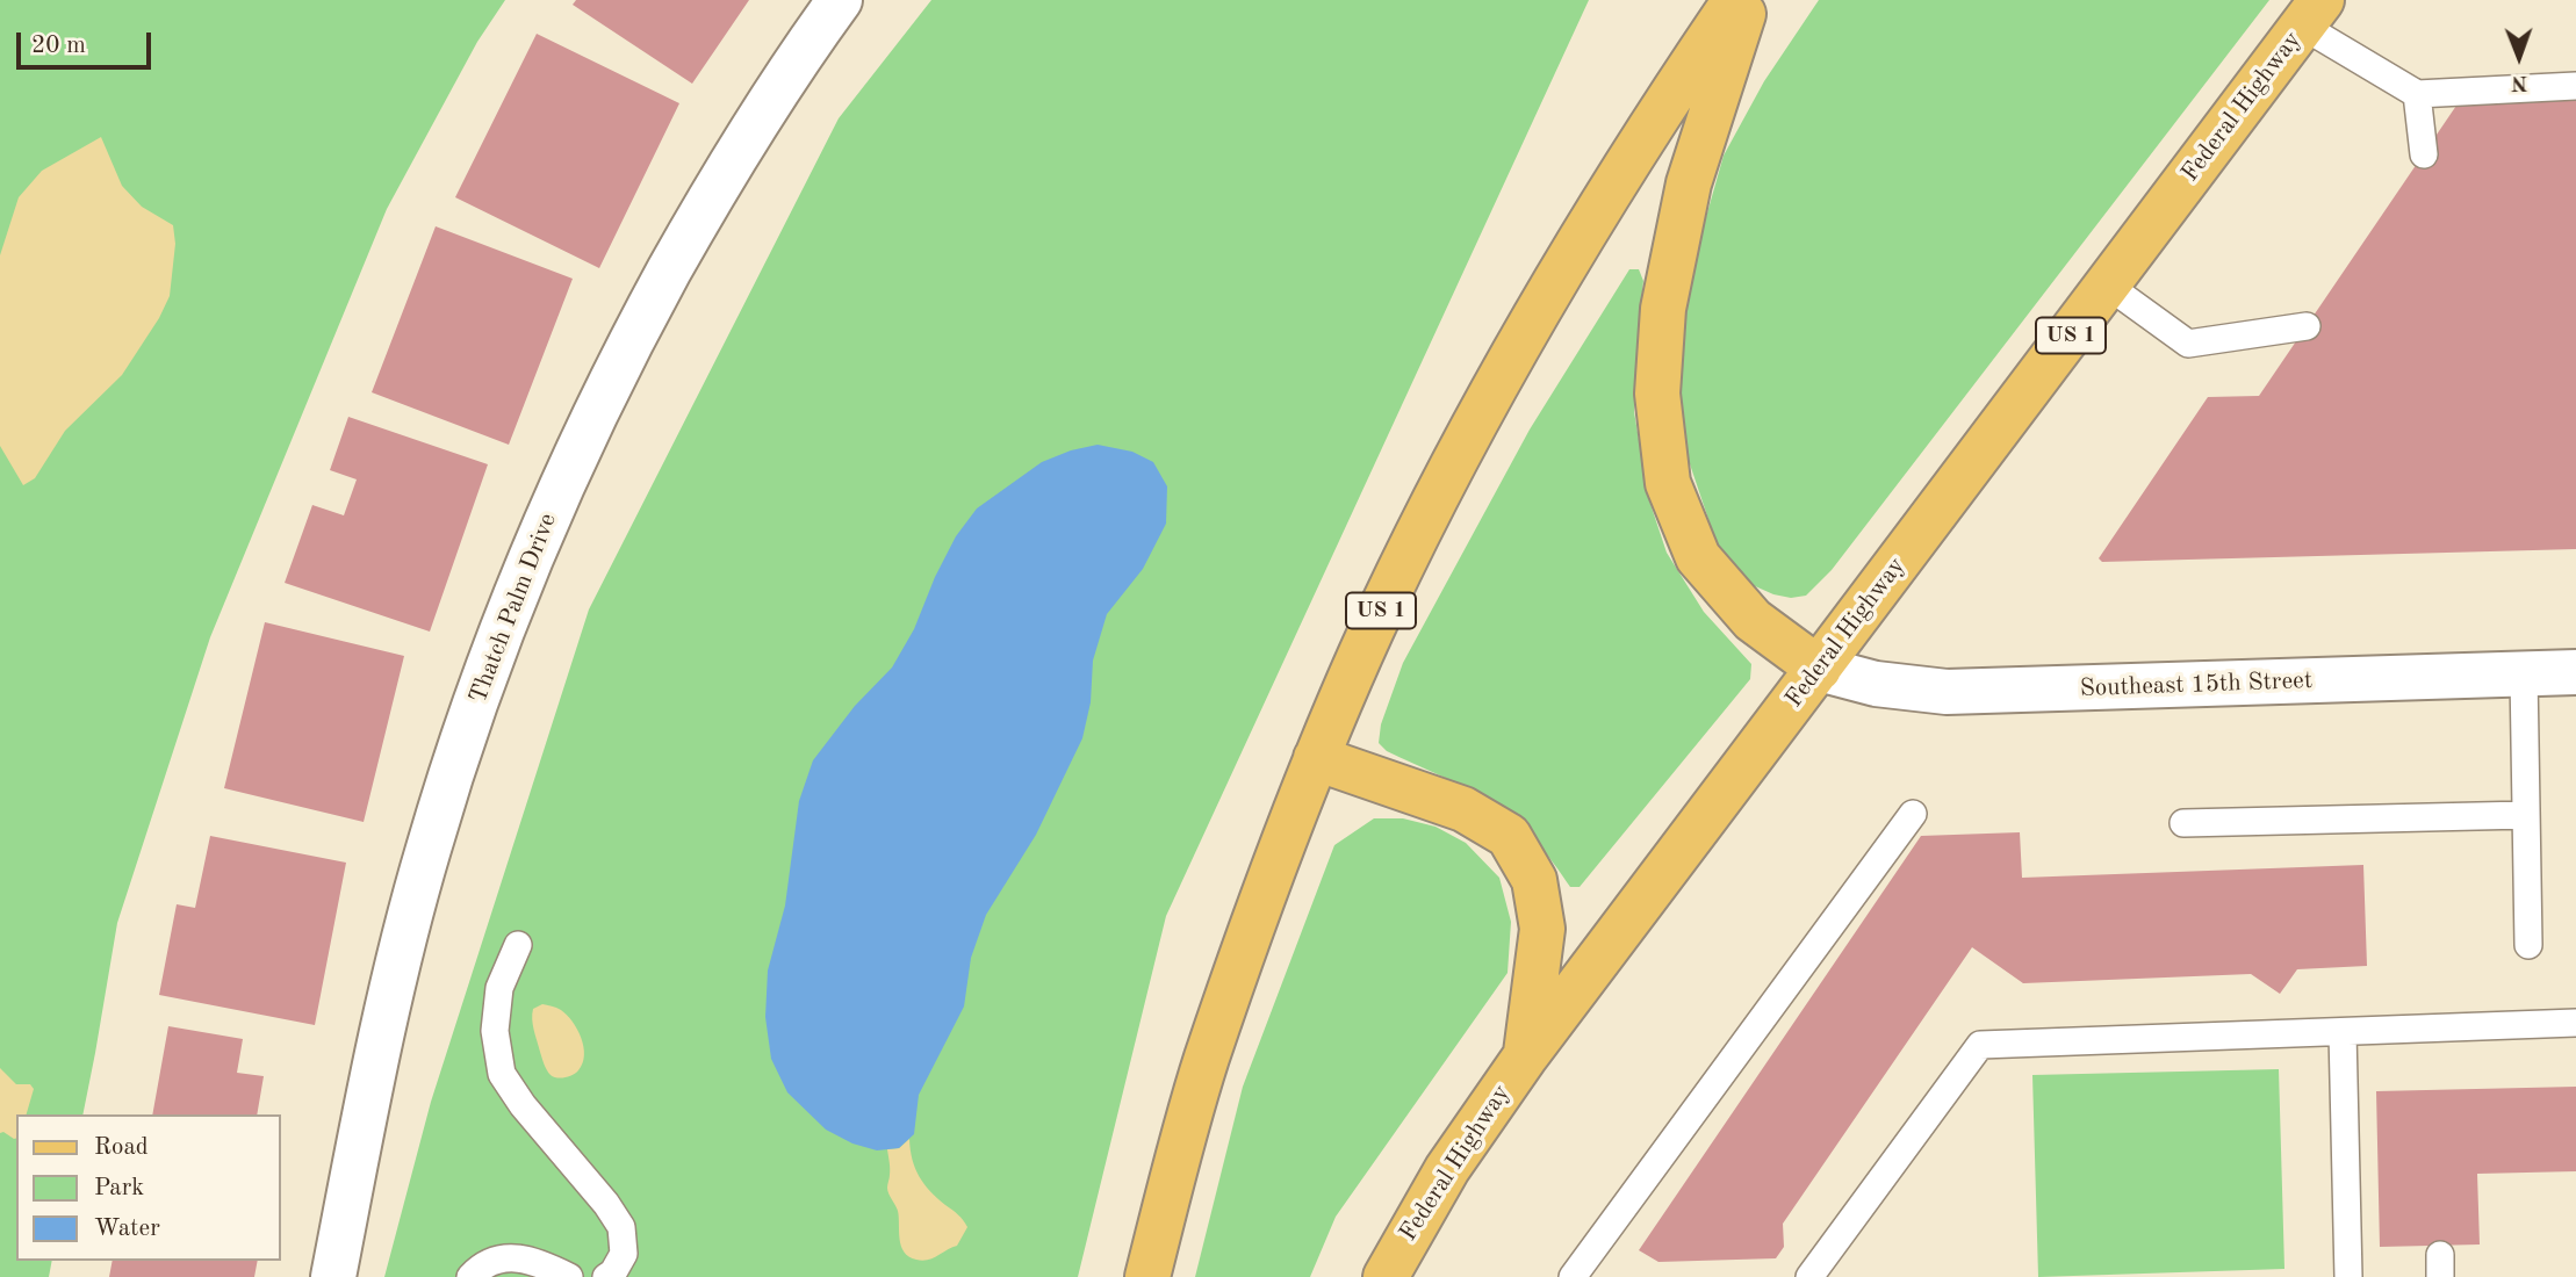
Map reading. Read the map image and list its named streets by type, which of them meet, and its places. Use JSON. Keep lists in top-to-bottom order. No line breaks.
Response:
{"streets":{"main road":["Federal Highway","US 1"],"street":["Thatch Palm Drive","Southeast 15th Street"]},"crossings":[["Federal Highway","Southeast 15th Street"]],"legend":["Road","Park","Water"],"scale_bar":"20 m","north":"bottom"}
